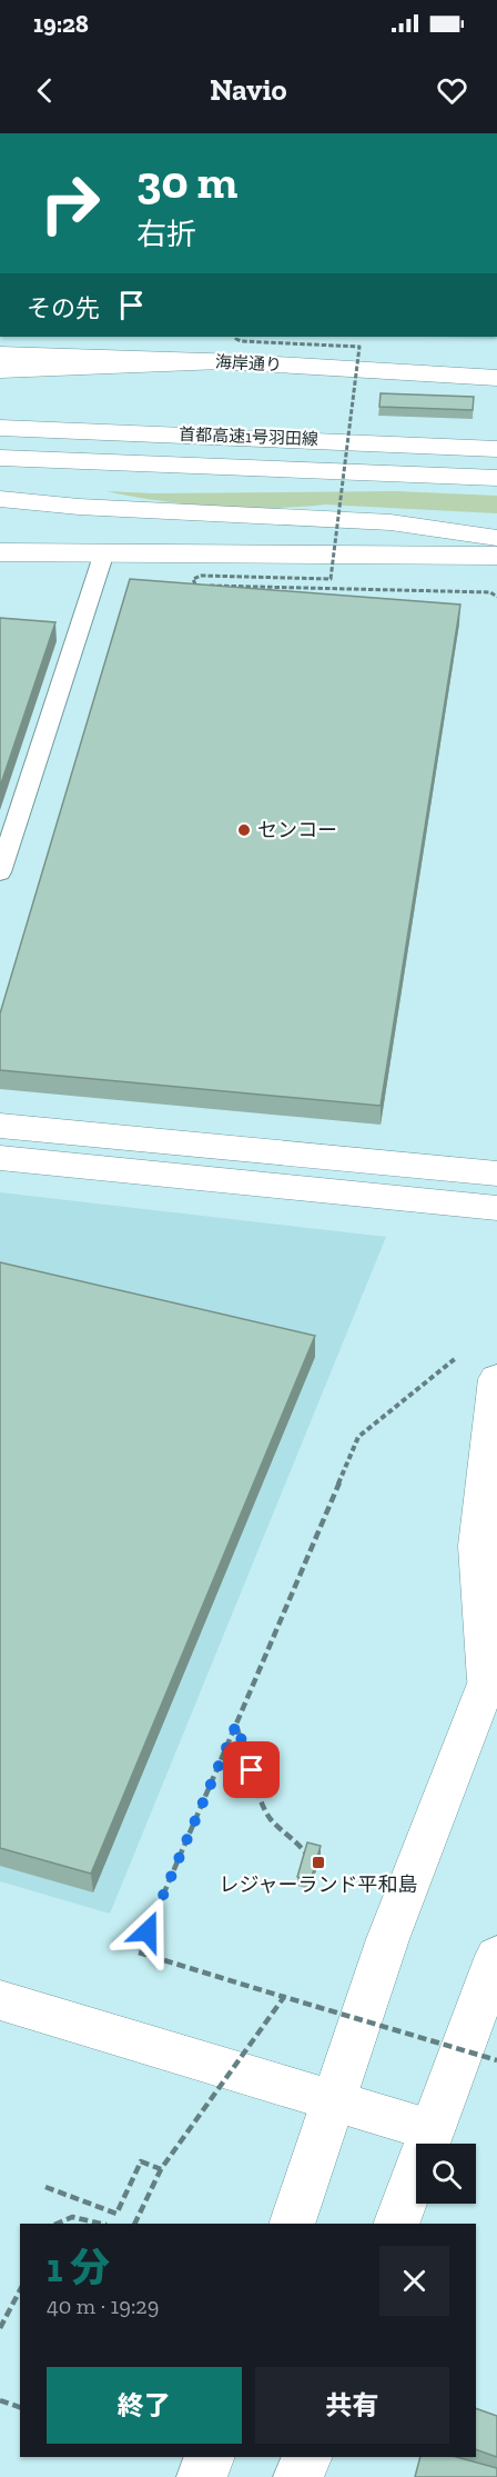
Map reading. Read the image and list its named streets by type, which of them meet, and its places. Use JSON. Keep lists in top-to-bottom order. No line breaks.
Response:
{"streets":{"main road":["海岸通り","首都高速1号羽田線"]},"places":{"other":["センコー"],"transit":["レジャーランド平和島"]},"page":{"status":"19:28","header":"Navio","turn":["30 m","右折"],"then":"その先","heading":["1 分","40 m · 19:29"],"buttons":["終了","共有"]}}
